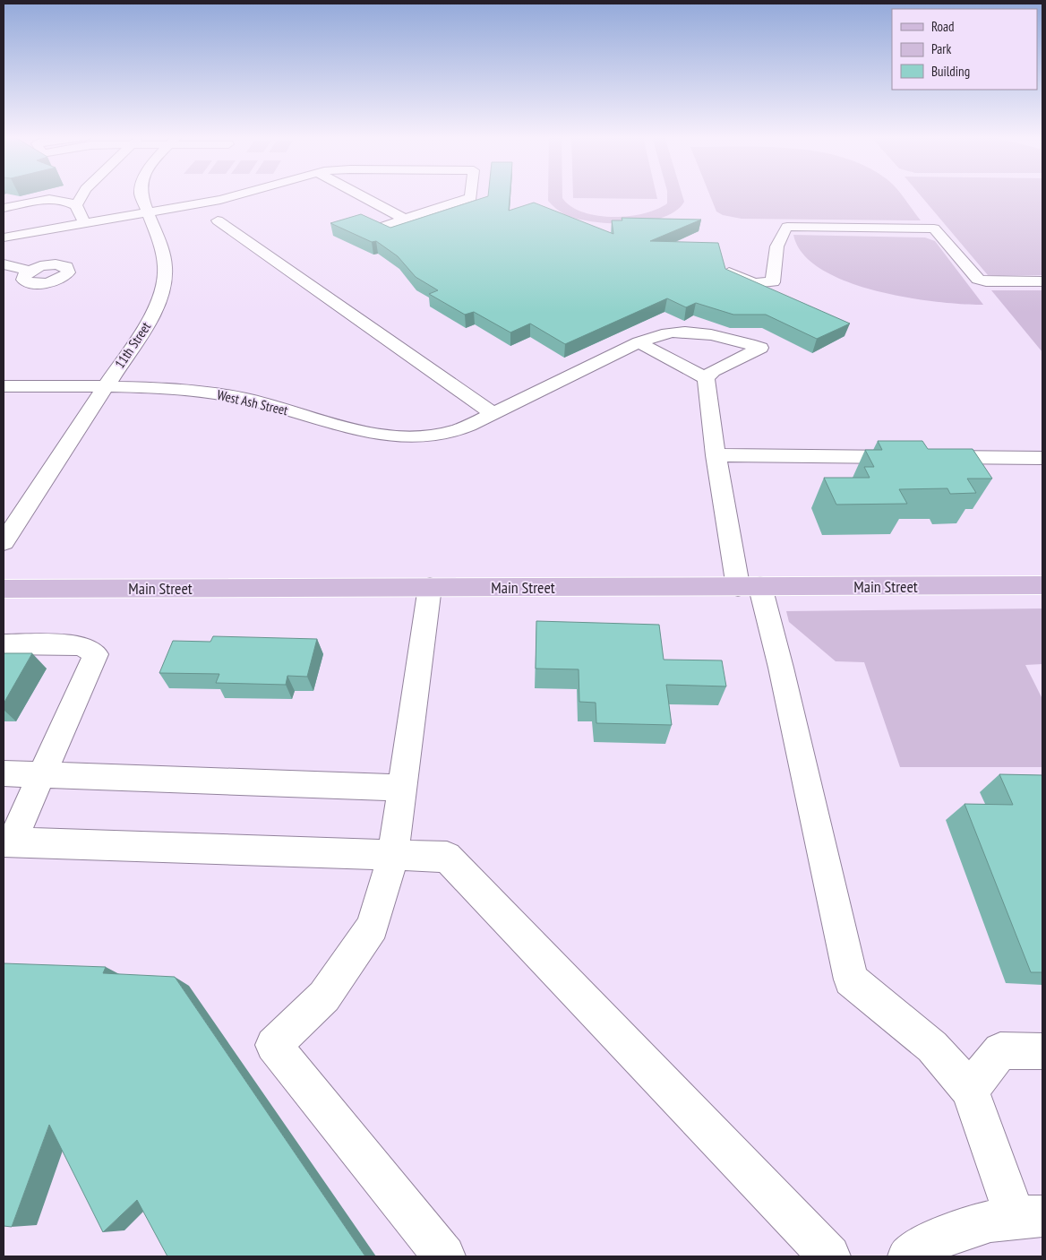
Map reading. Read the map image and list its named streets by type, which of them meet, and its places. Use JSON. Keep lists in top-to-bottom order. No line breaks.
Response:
{"streets":{"main road":["Main Street"],"street":["11th Street","West Ash Street"]},"crossings":[["11th Street","West Ash Street"]],"legend":["Road","Park","Building"]}
